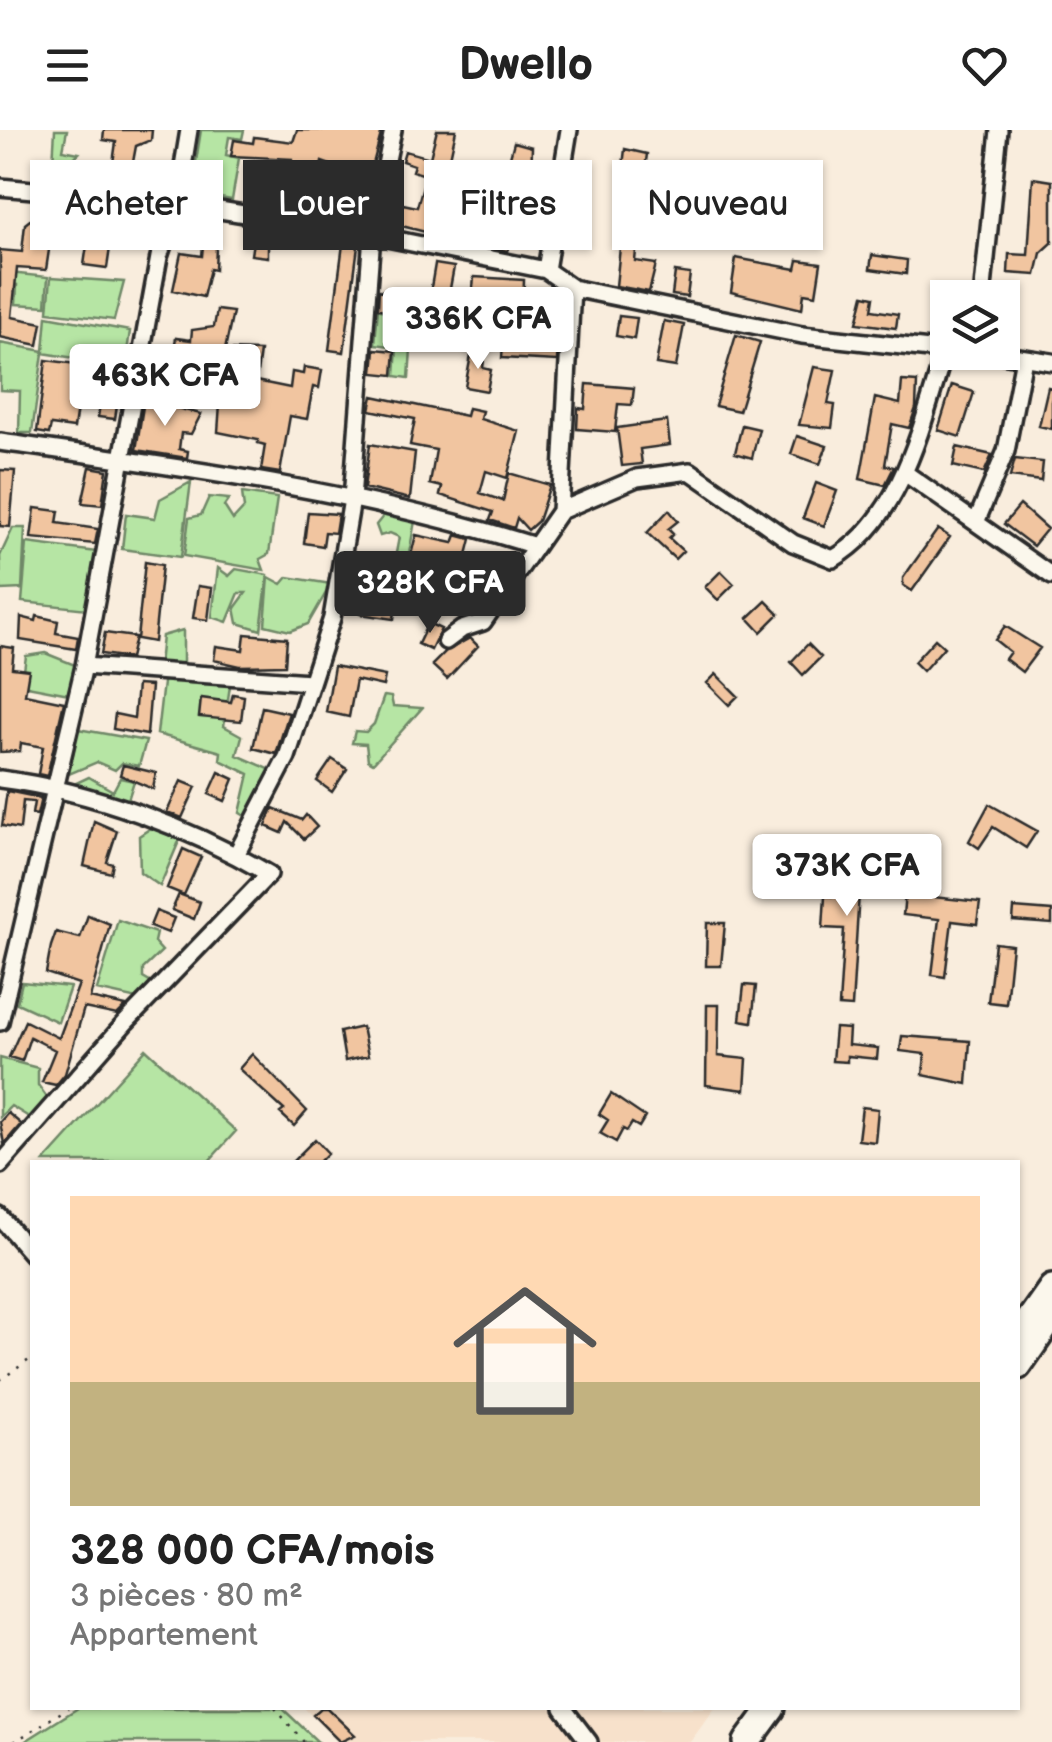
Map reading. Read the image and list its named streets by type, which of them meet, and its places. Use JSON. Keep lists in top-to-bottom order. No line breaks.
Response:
{"page":{"header":"Dwello","chip":["Acheter","Louer","Filtres","Nouveau"],"price":["336K CFA","463K CFA","328K CFA","373K CFA"],"list":[{"name":"328 000 CFA/mois","note":"3 pièces · 80 m² · Appartement"}]}}
